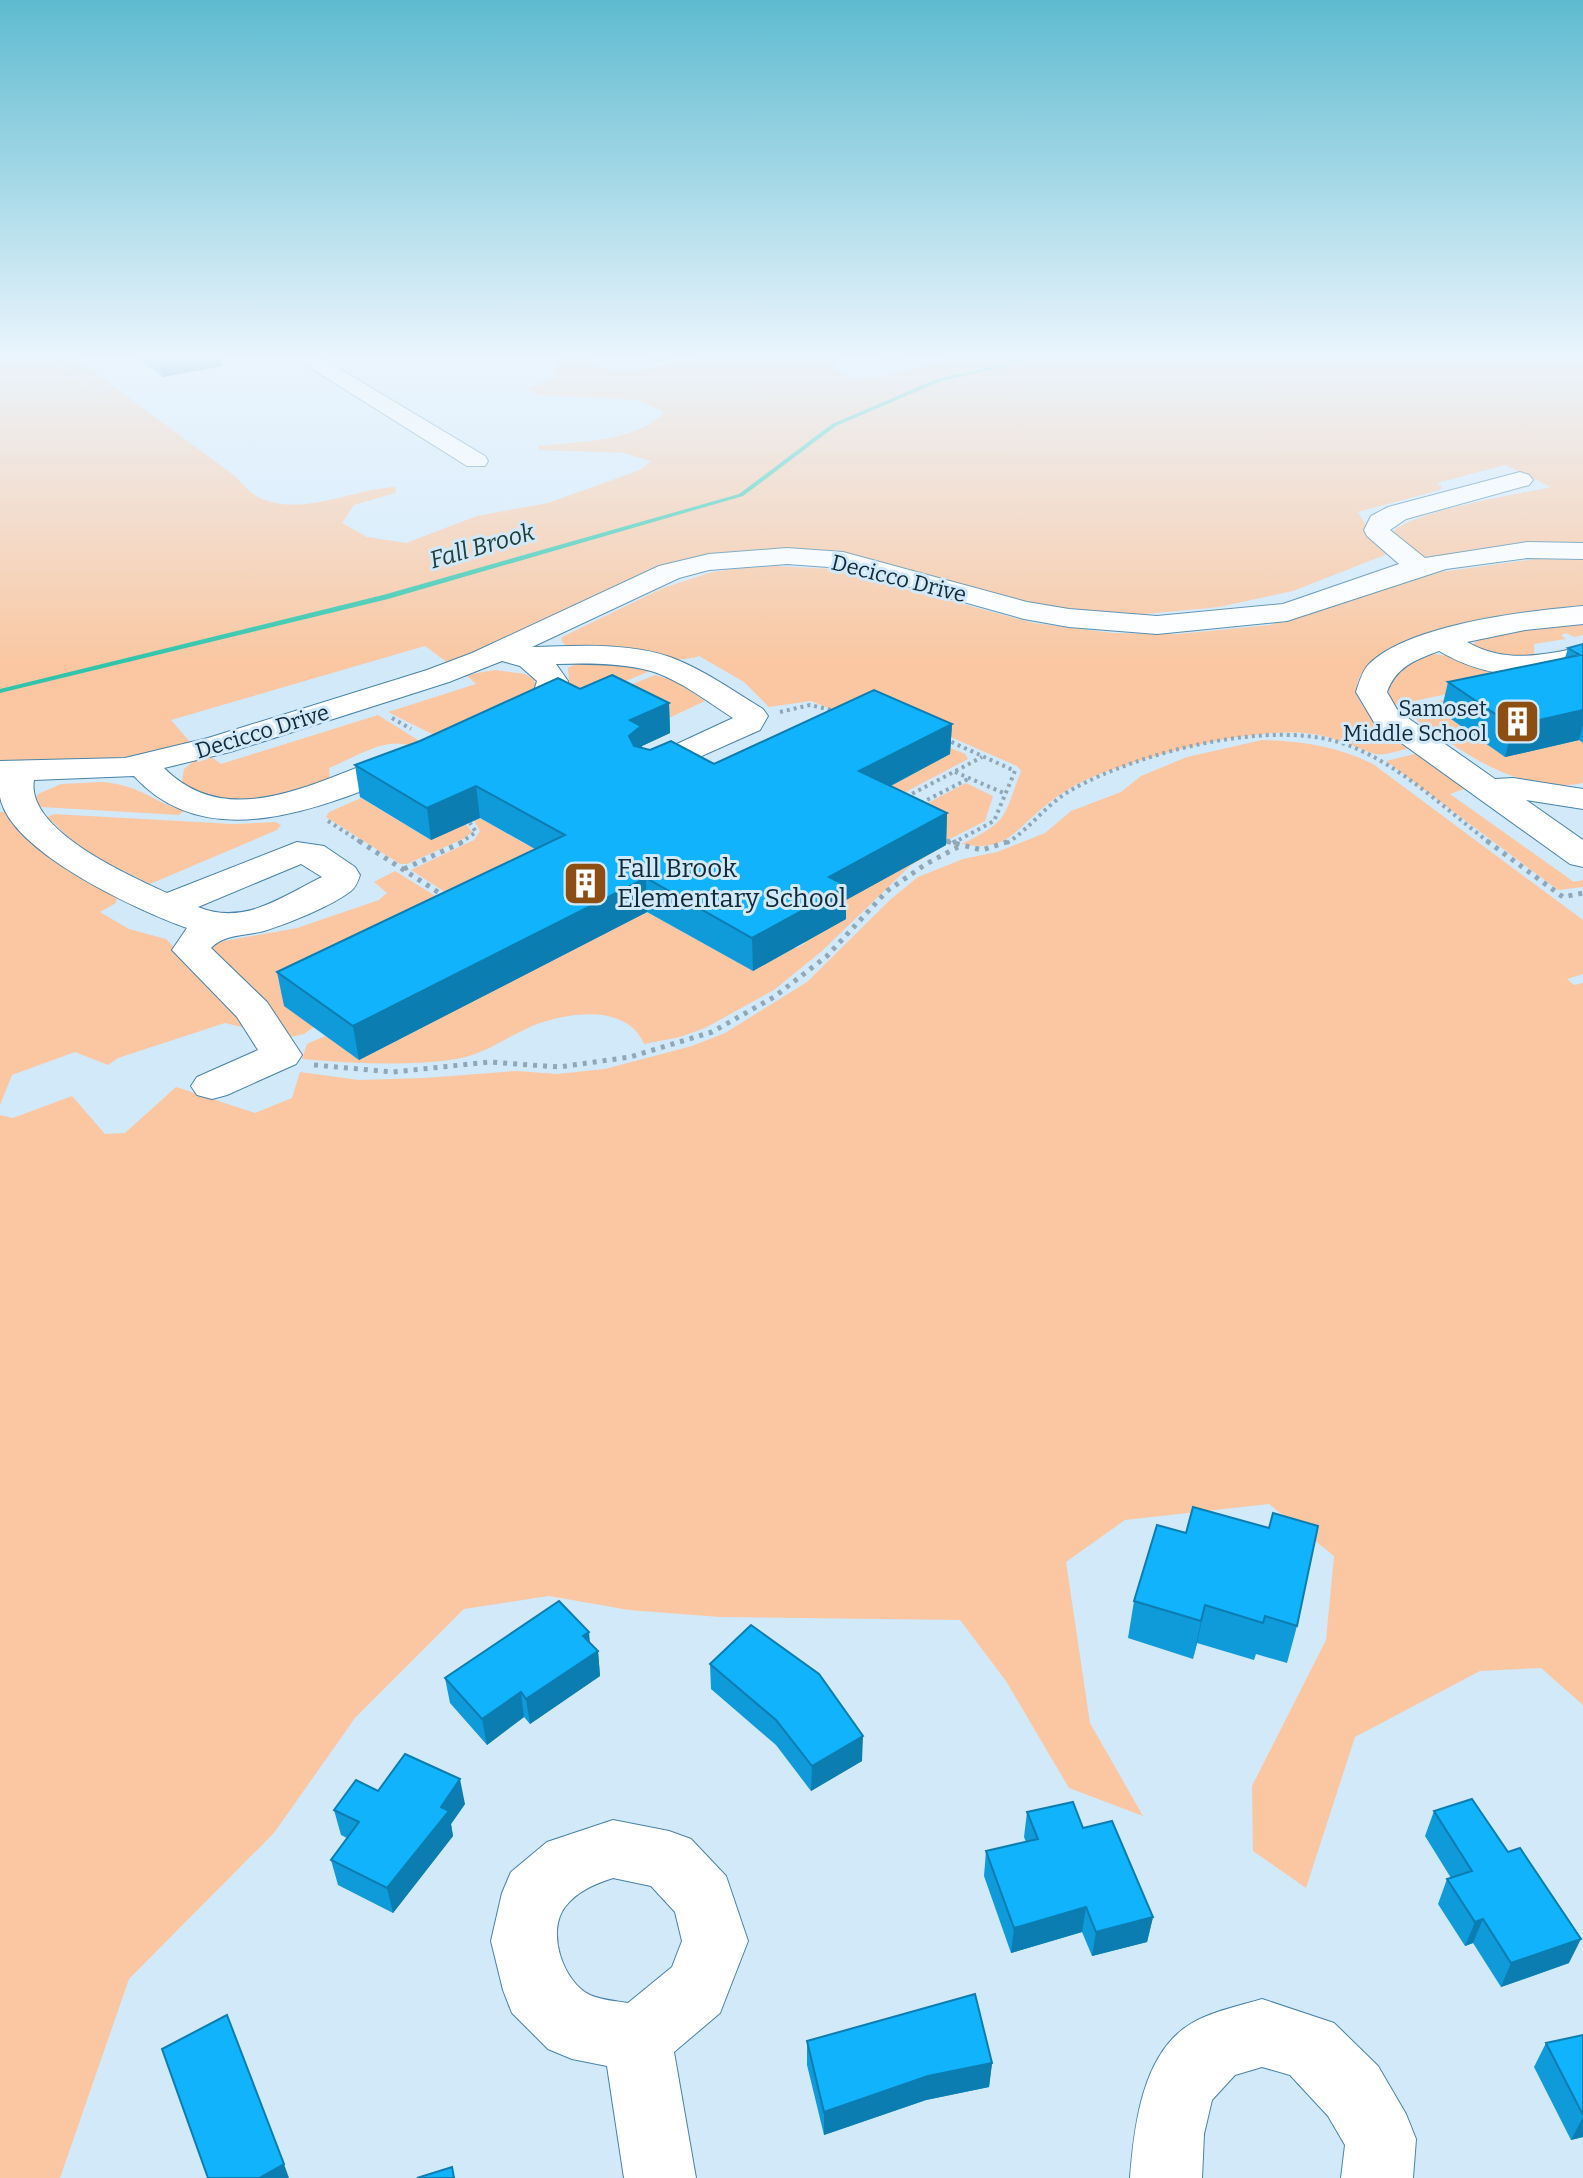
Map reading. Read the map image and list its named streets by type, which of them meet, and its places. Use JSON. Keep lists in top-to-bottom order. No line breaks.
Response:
{"streets":{"street":["Decicco Drive"]},"water":["Fall Brook"],"places":{"building":["Samoset Middle School","Fall Brook Elementary School"]}}
